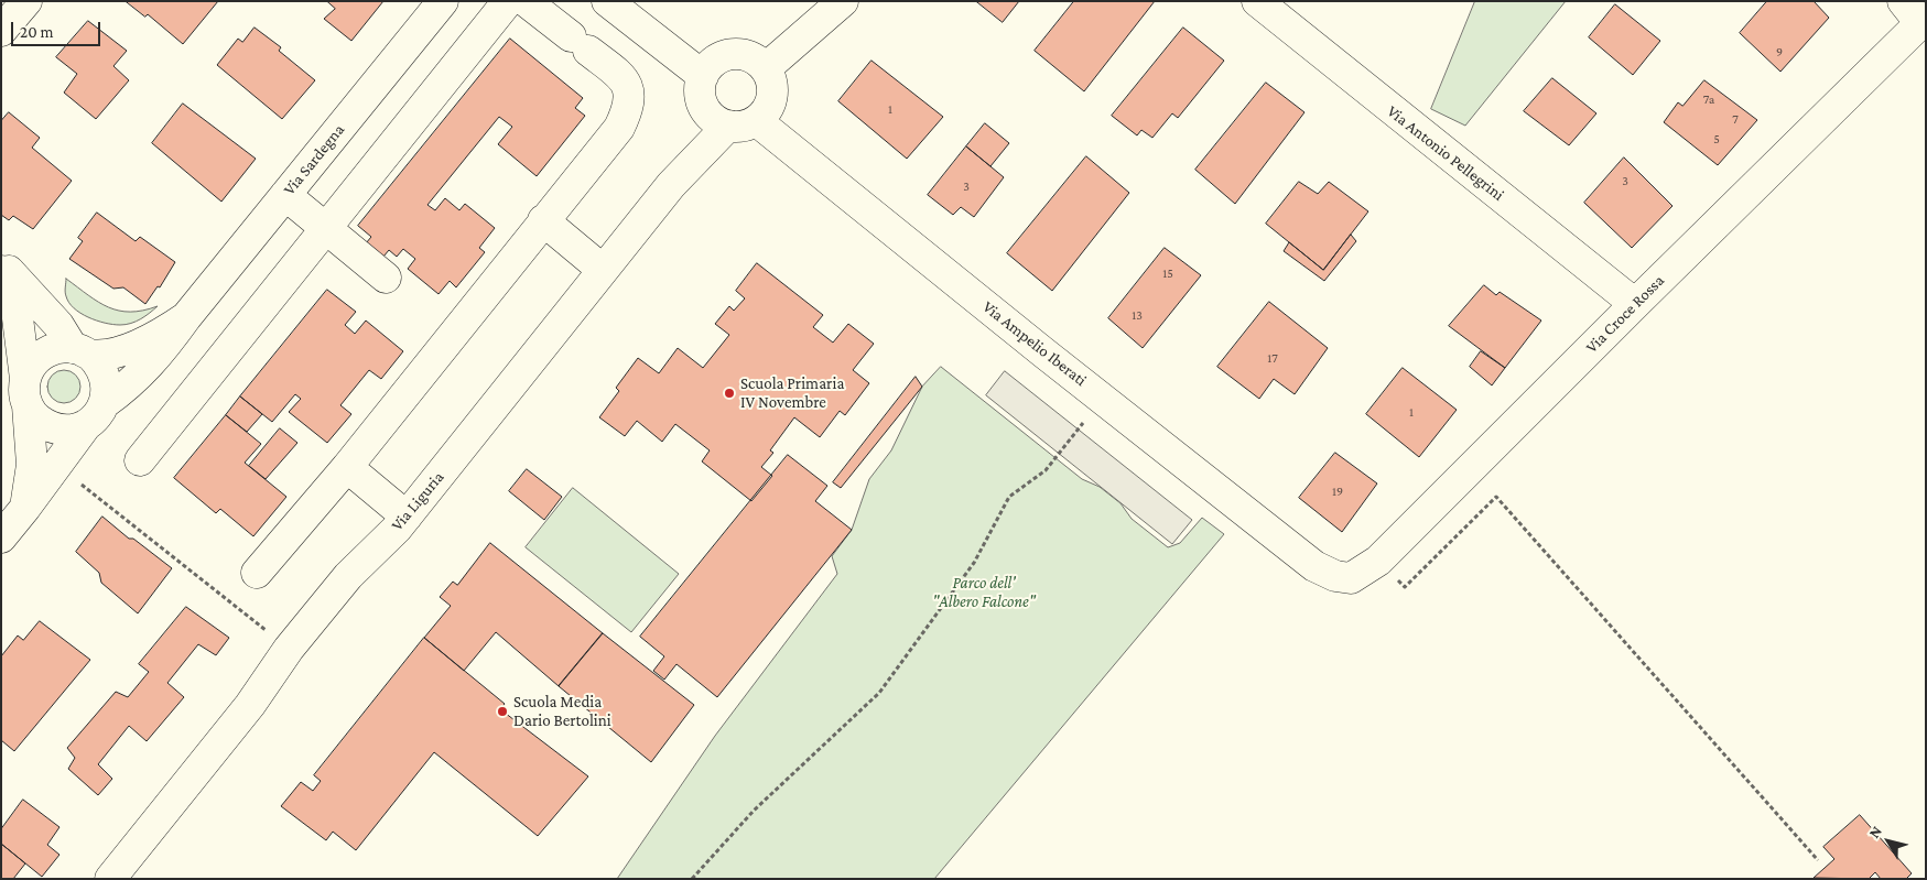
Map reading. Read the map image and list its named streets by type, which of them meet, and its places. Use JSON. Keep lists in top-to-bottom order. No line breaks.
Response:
{"streets":{"street":["Via Antonio Pellegrini","Via Sardegna","Via Croce Rossa","Via Ampelio Iberati","Via Liguria"]},"crossings":[["Via Antonio Pellegrini","Via Croce Rossa"],["Via Croce Rossa","Via Ampelio Iberati"],["Via Ampelio Iberati","Via Liguria"]],"parks":["Parco dell' \"Albero Falcone\""],"places":["Scuola Primaria IV Novembre","Scuola Media Dario Bertolini"],"house_numbers":["9","7a","1","7","5","3","3","15","13","17","1","19"],"scale_bar":"20 m","north":"top left"}
